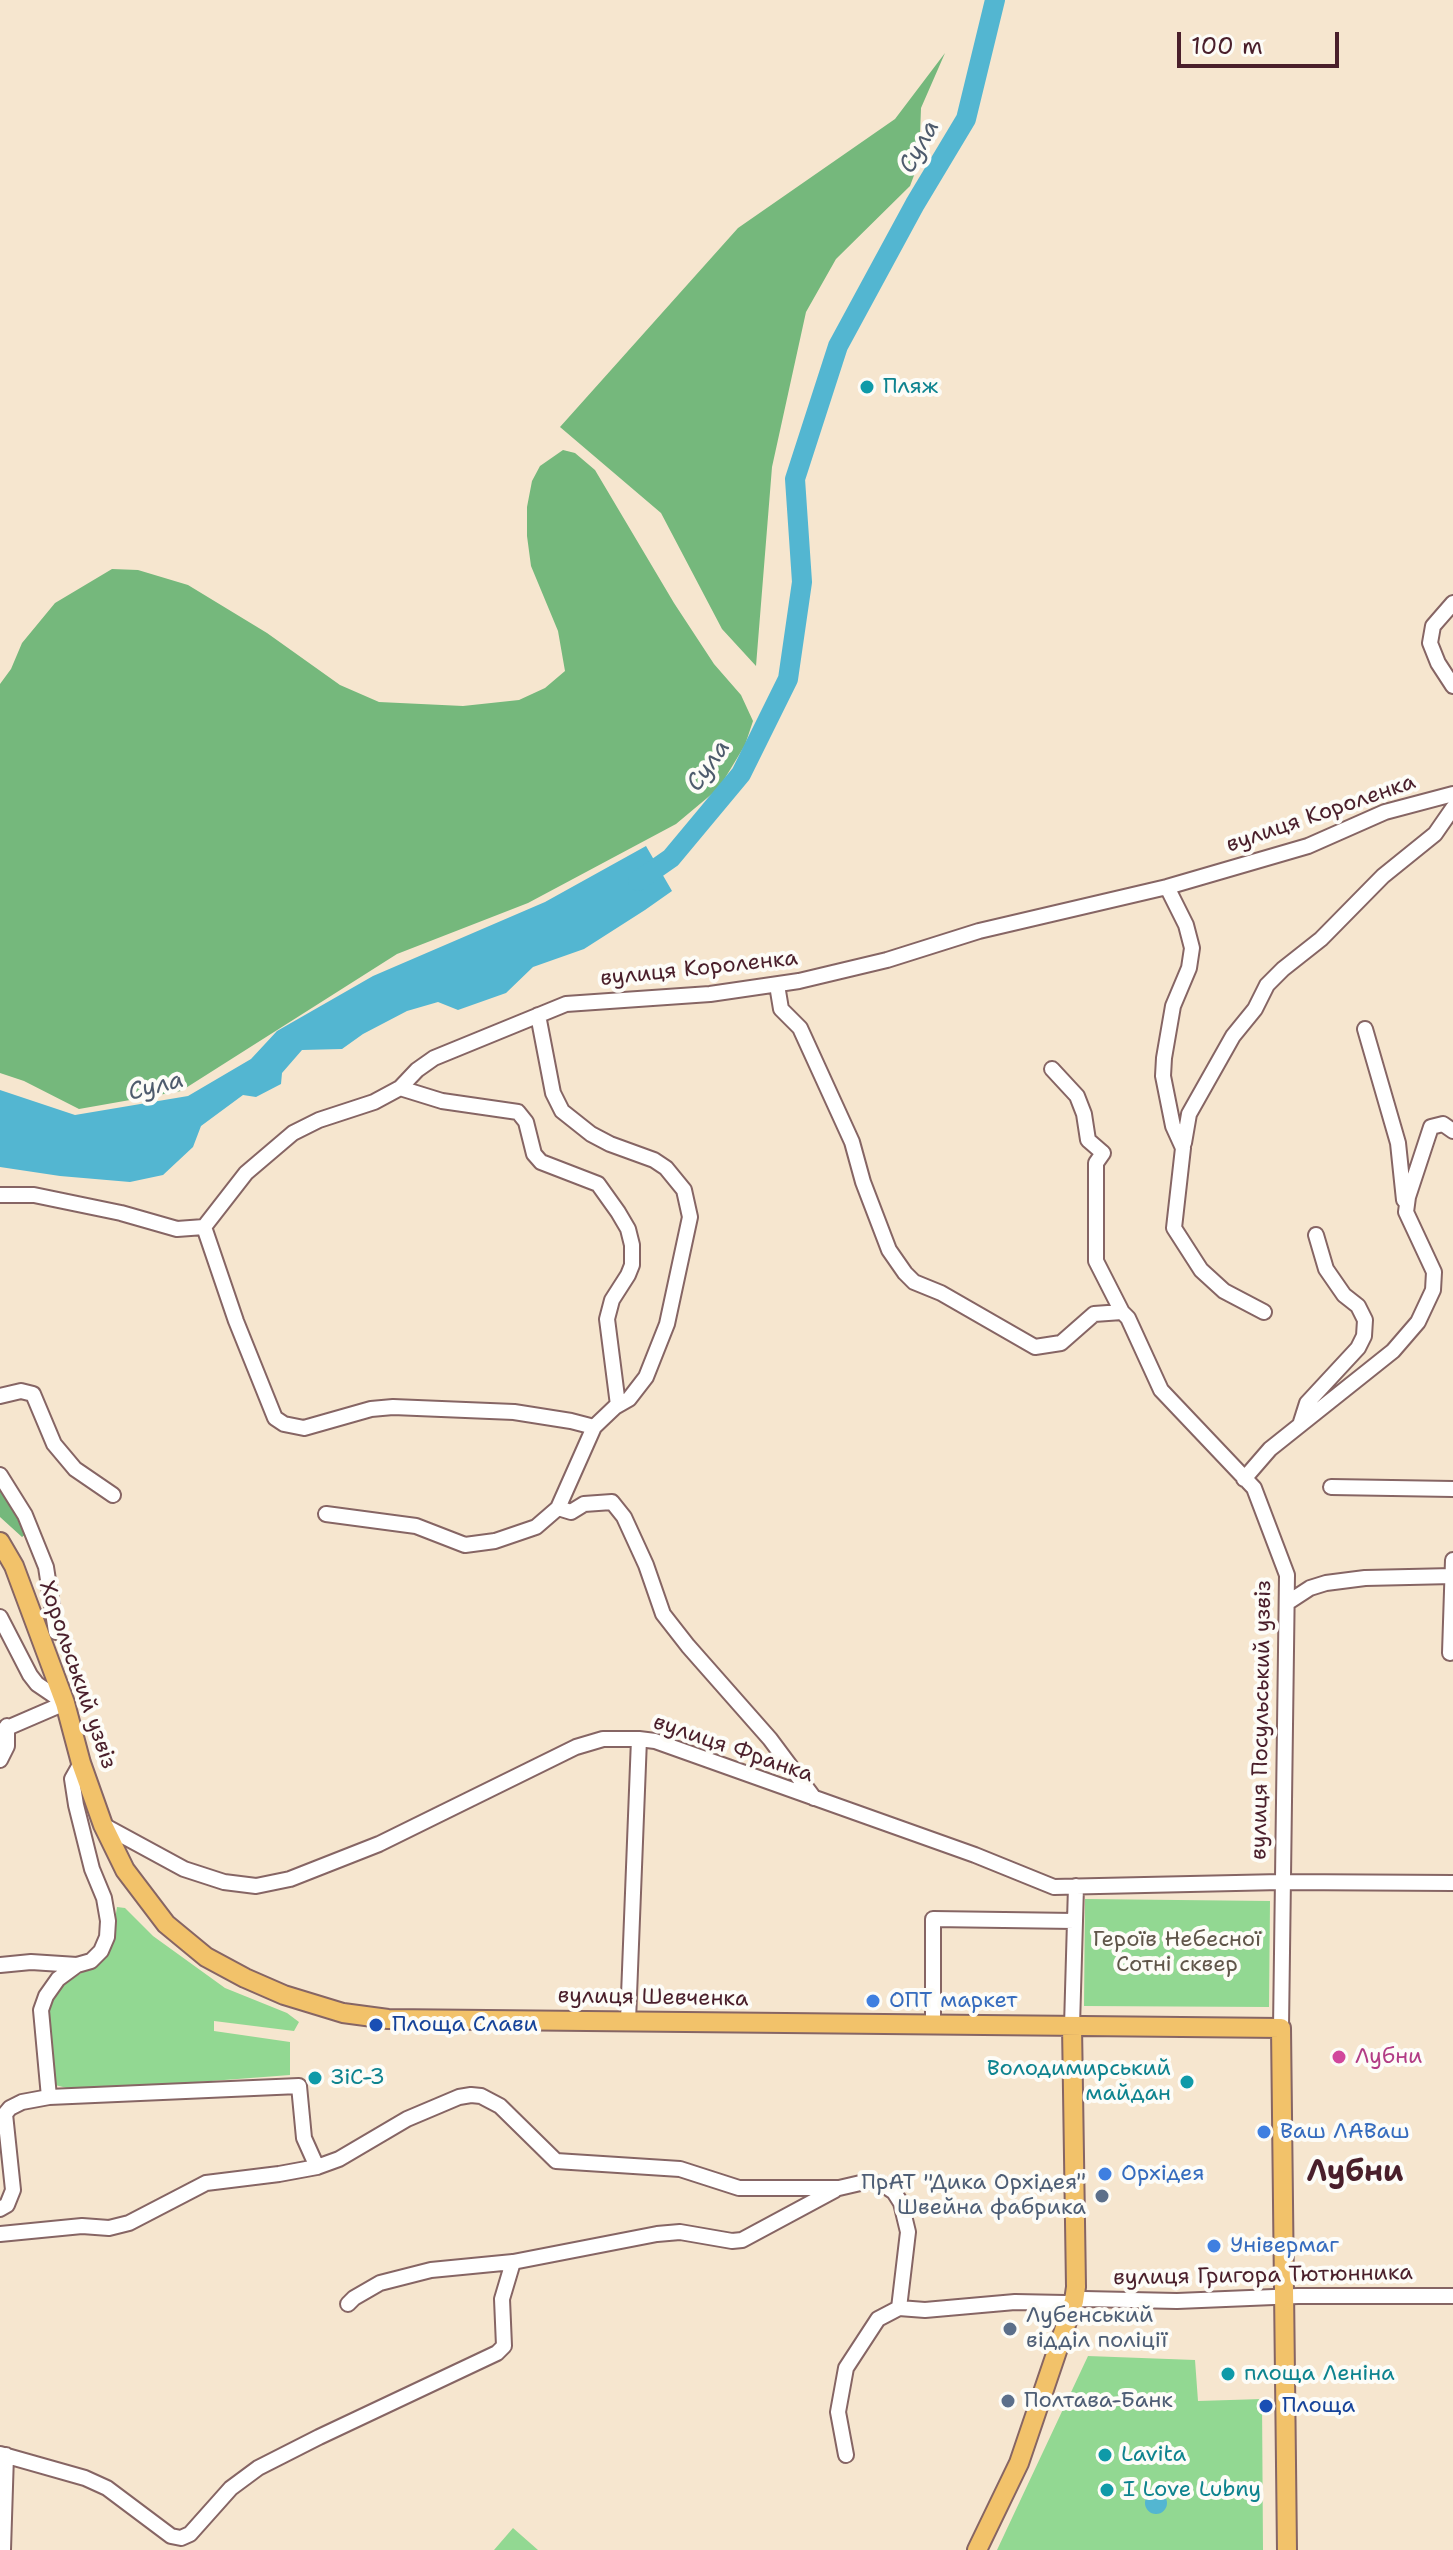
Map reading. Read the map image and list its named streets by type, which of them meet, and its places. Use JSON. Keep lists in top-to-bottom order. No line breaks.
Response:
{"streets":{"main road":["Хорольський узвіз","вулиця Шевченка"],"street":["вулиця Короленка","вулиця Посульський узвіз","вулиця Франка","вулиця Григора Тютюнника"]},"crossings":[["Хорольський узвіз","вулиця Франка"],["Хорольський узвіз","вулиця Шевченка"],["вулиця Посульський узвіз","вулиця Франка"],["вулиця Посульський узвіз","вулиця Шевченка"],["вулиця Франка","вулиця Шевченка"]],"districts":["Лубни"],"water":["Сула"],"parks":["Героїв Небесної Сотні сквер"],"places":["Пляж","ОПТ маркет","Площа Слави","Лубни","ЗіС-3","Володимирський майдан","Ваш ЛАВаш","Орхідея","ПрАТ \"Дика Орхідея\" Швейна фабрика","Універмаг","Лубенський відділ поліції","площа Леніна","Полтава-Банк","Площа","Lavita","I Love Lubny"],"scale_bar":"100 m"}
